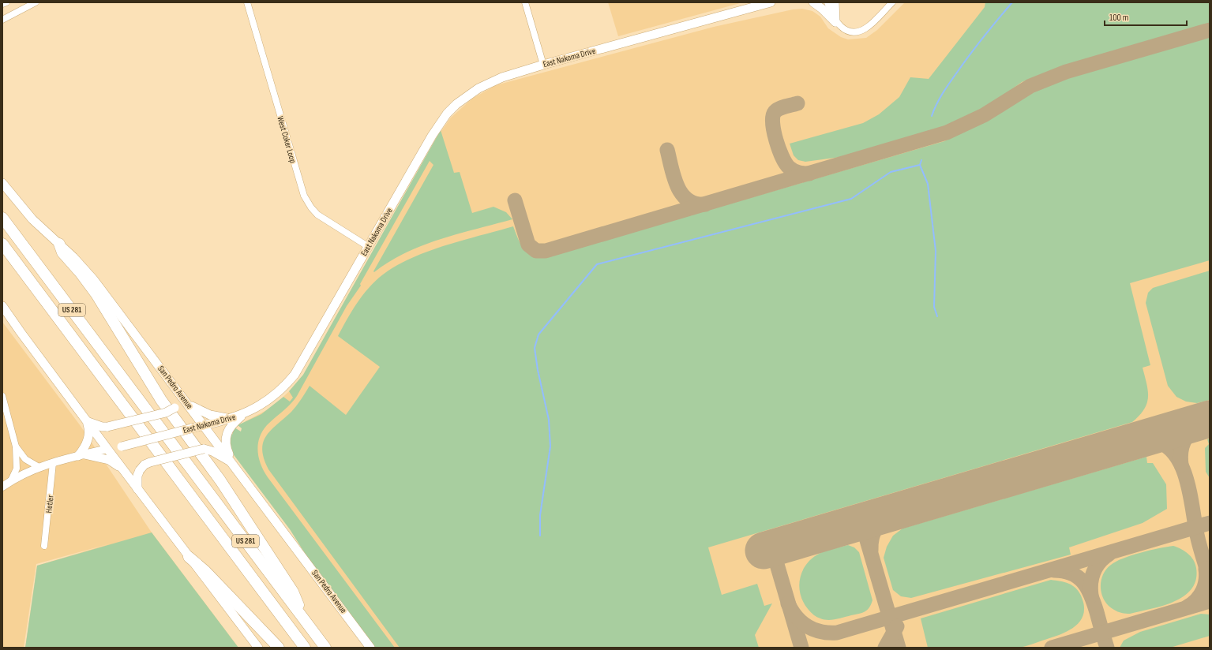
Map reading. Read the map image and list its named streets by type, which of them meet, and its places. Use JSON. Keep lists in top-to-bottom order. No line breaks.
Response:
{"streets":{"highway":["US 281"],"main road":["East Nakoma Drive","San Pedro Avenue"],"street":["West Coker Loop","Hetler"]},"crossings":[["East Nakoma Drive","West Coker Loop"],["East Nakoma Drive","San Pedro Avenue"],["East Nakoma Drive","Hetler"]],"scale_bar":"100 m"}
